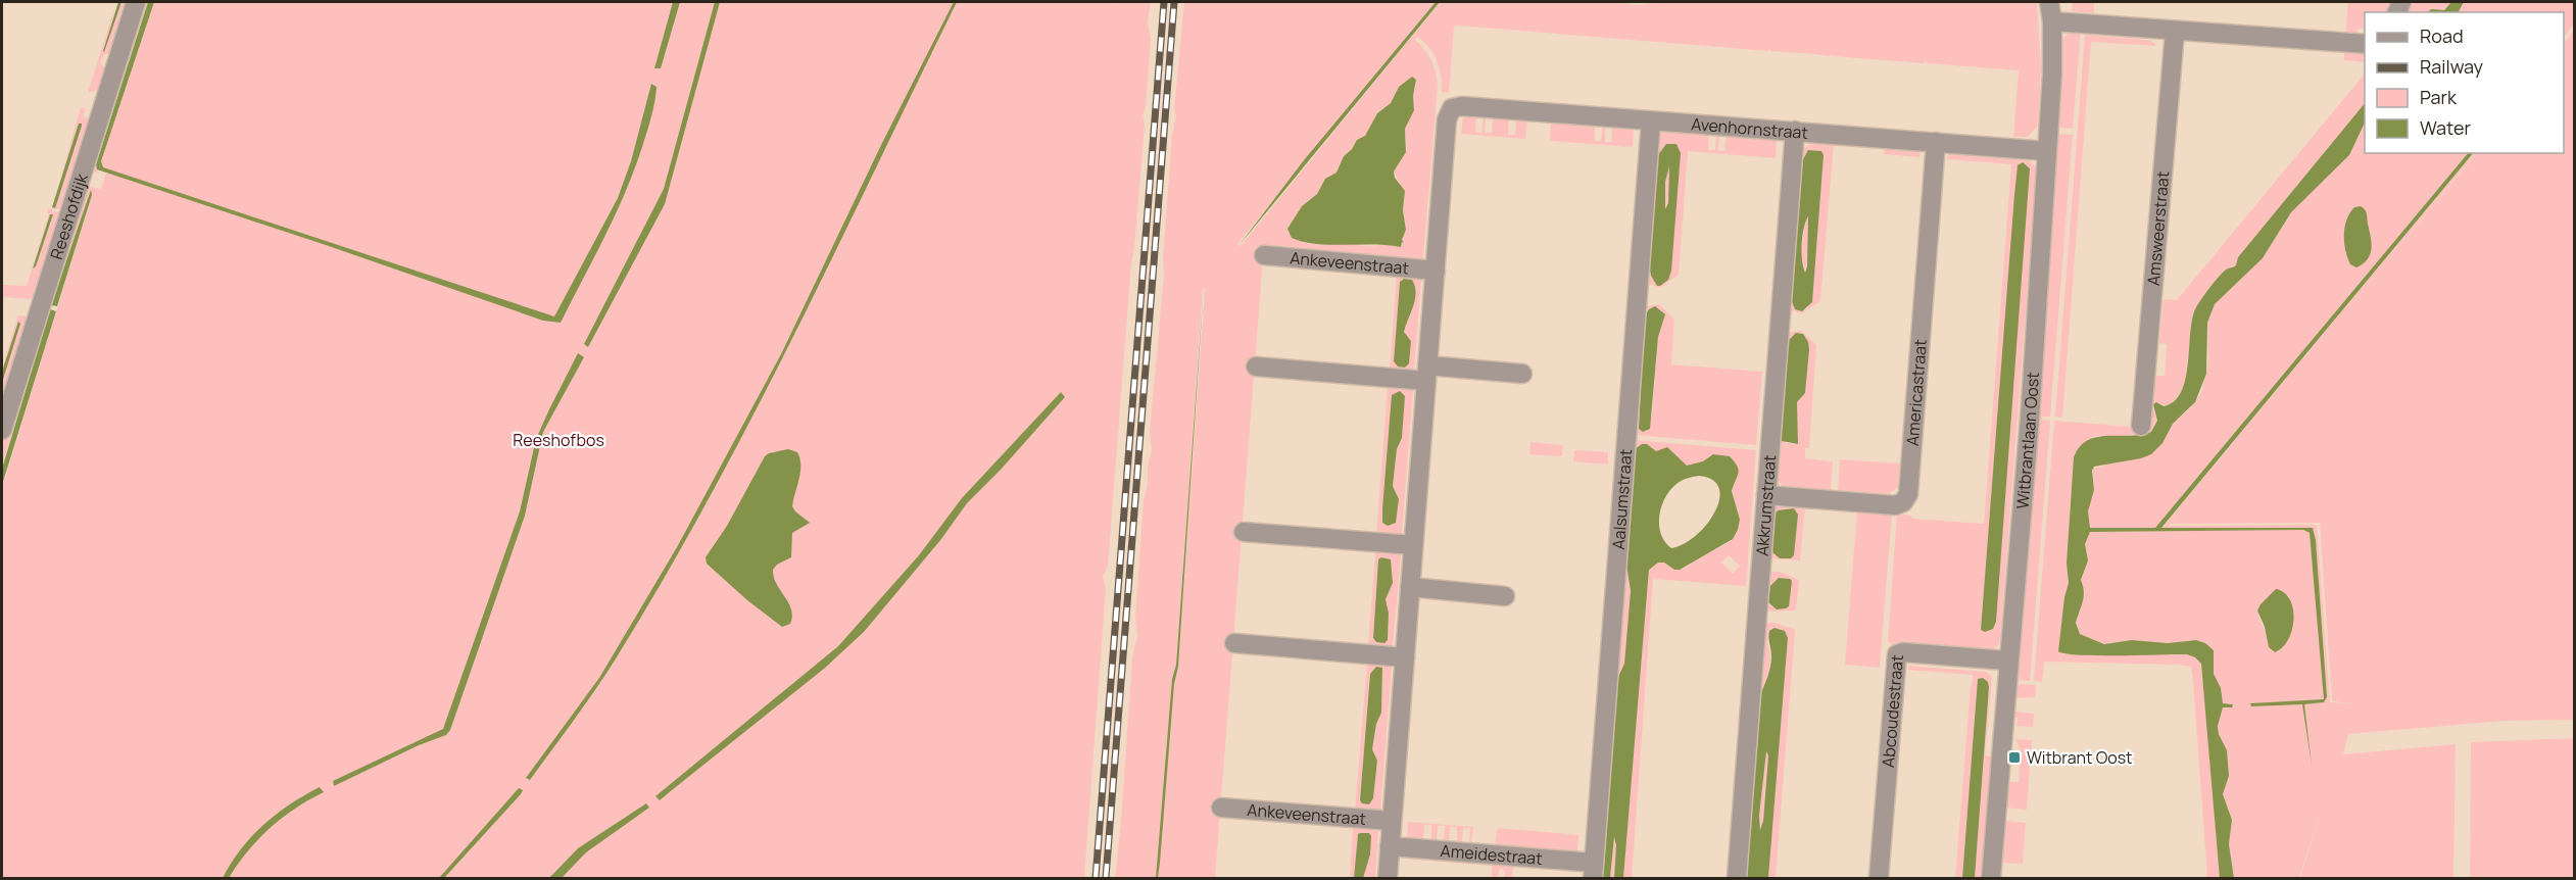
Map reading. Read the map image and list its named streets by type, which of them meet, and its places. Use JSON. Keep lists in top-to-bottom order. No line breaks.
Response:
{"streets":{"street":["Avenhornstraat","Reeshofdijk","Amsweerstraat","Ankeveenstraat","Americastraat","Witbrantlaan Oost","Aalsumstraat","Akkrumstraat","Abcoudestraat","Ameidestraat"]},"crossings":[["Avenhornstraat","Ankeveenstraat"],["Avenhornstraat","Americastraat"],["Avenhornstraat","Witbrantlaan Oost"],["Avenhornstraat","Aalsumstraat"],["Avenhornstraat","Akkrumstraat"],["Americastraat","Akkrumstraat"],["Witbrantlaan Oost","Abcoudestraat"],["Aalsumstraat","Ameidestraat"]],"parks":["Reeshofbos"],"places":{"transit":["Witbrant Oost"]},"legend":["Road","Railway","Park","Water"]}
